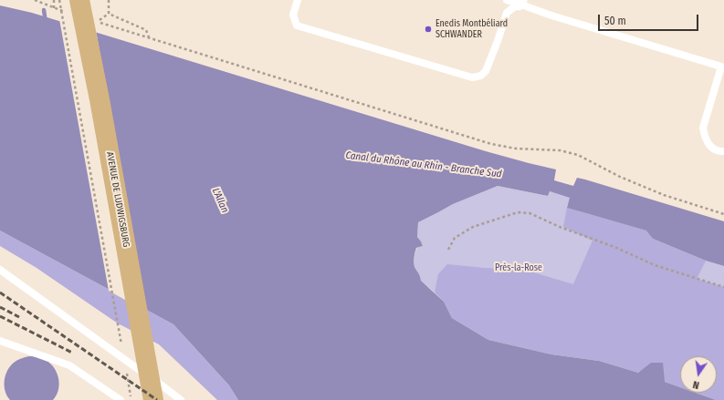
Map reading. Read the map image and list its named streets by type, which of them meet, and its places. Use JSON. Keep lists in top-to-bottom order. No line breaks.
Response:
{"streets":{"main road":["AVENUE DE LUDWIGSBURG"]},"water":["Canal du Rhône au Rhin - Branche Sud","L'Allan"],"parks":["Près-la-Rose"],"places":["Enedis Montbéliard SCHWANDER"],"scale_bar":"50 m","north":"bottom"}
